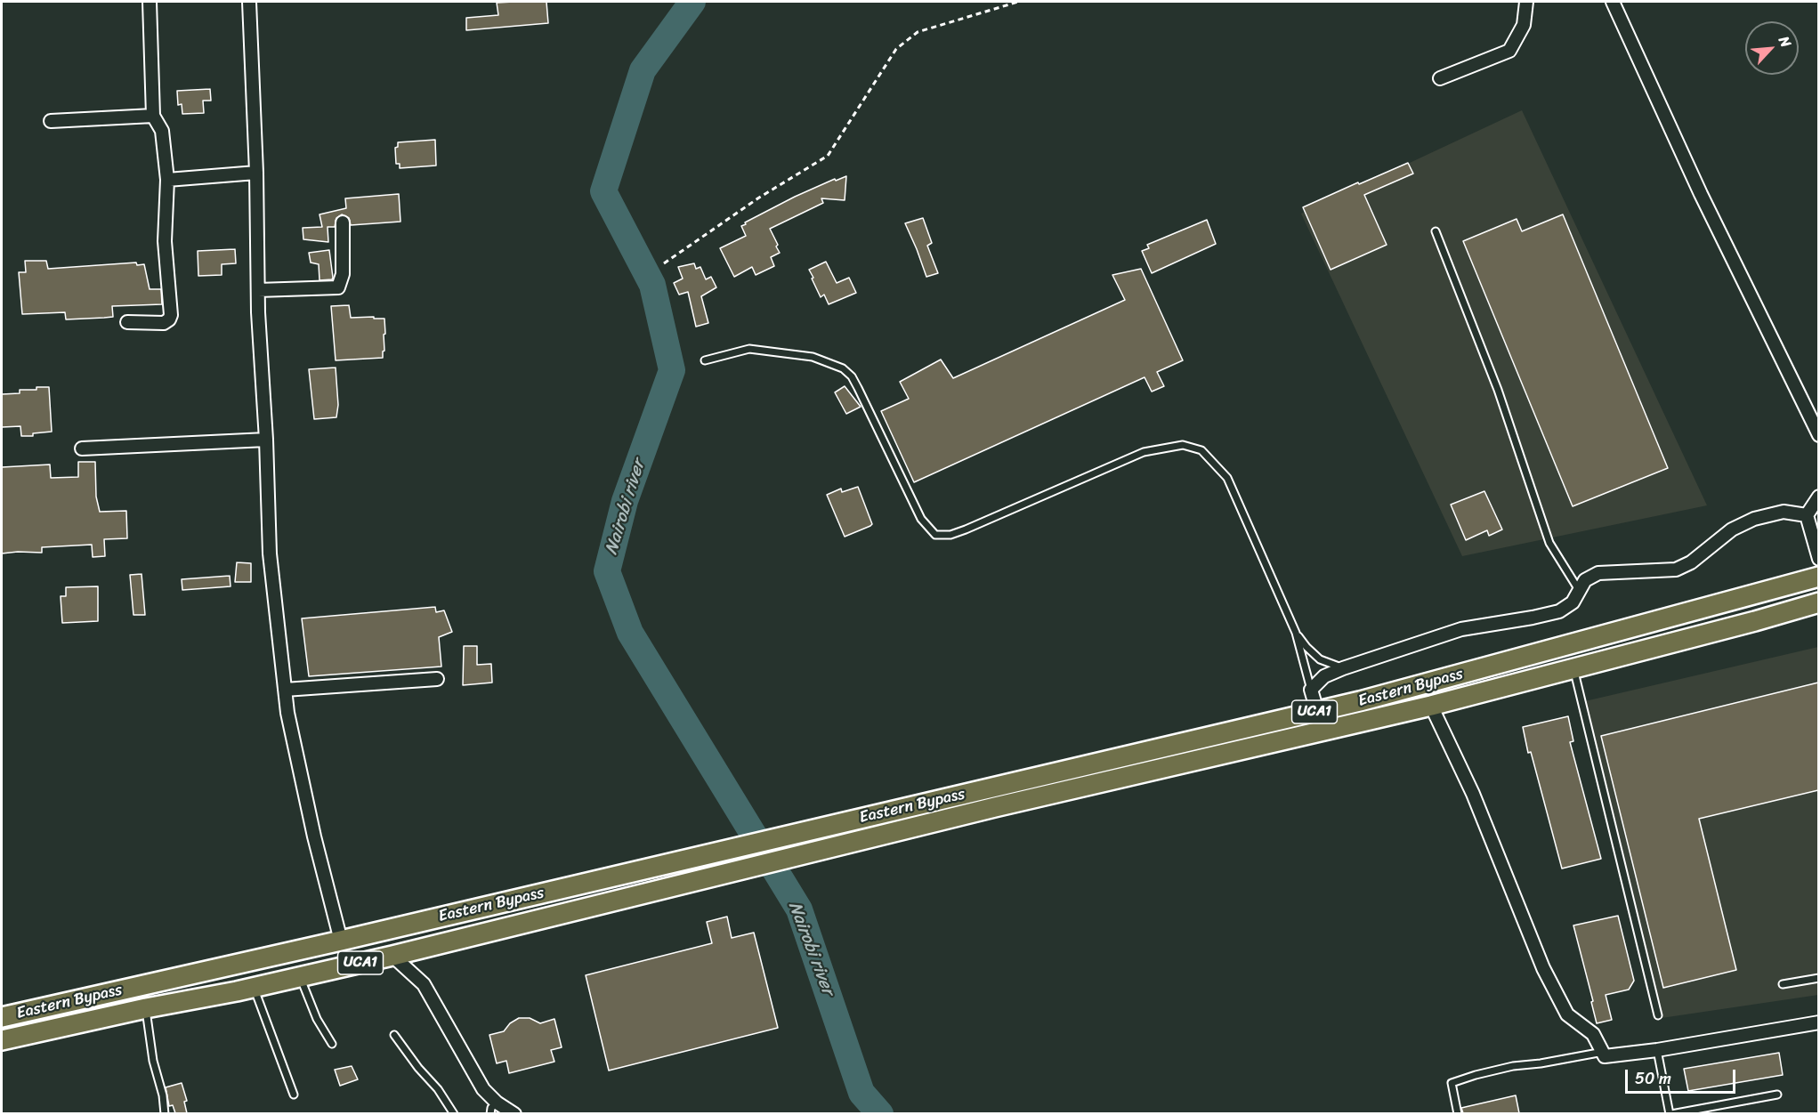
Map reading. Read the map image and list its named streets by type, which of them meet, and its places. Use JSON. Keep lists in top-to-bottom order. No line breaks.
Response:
{"streets":{"main road":["Eastern Bypass","UCA1"]},"water":["Nairobi river"],"scale_bar":"50 m","north":"top right"}
